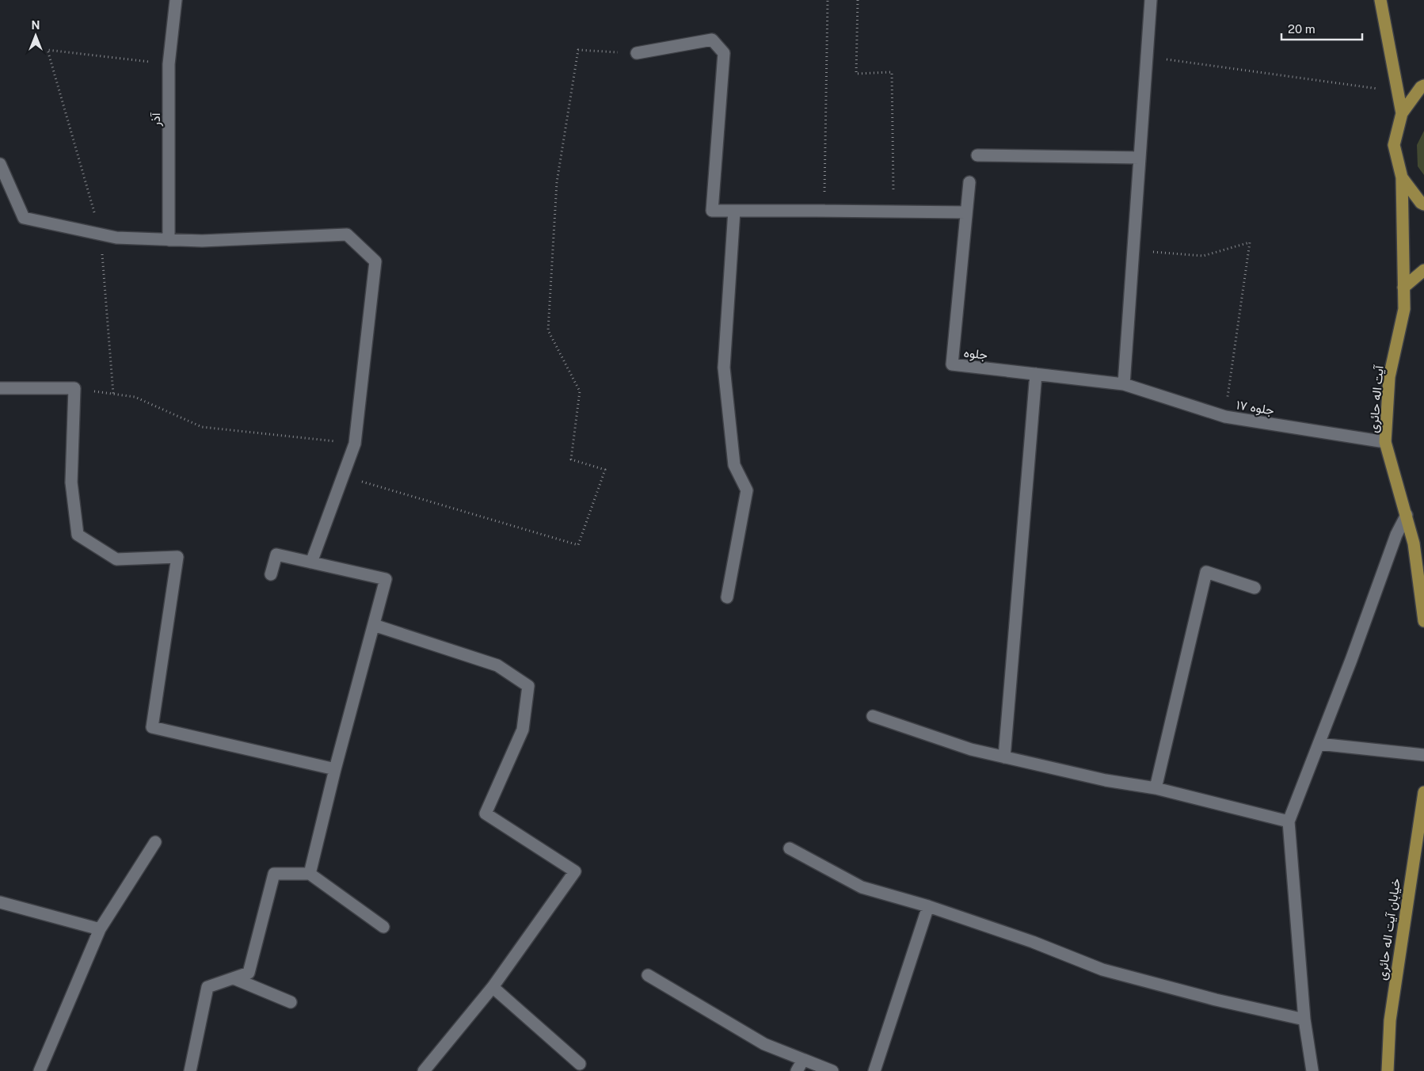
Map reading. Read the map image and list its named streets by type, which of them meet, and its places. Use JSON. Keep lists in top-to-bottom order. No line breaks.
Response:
{"streets":{"main road":["آیت اله حائری","خیابان آیت اله حائری"],"street":["آذر","جلوه","جلوه ۱۷"]},"crossings":[["جلوه","جلوه ۱۷"],["آیت اله حائری","جلوه ۱۷"]],"scale_bar":"20 m","north":"top"}
